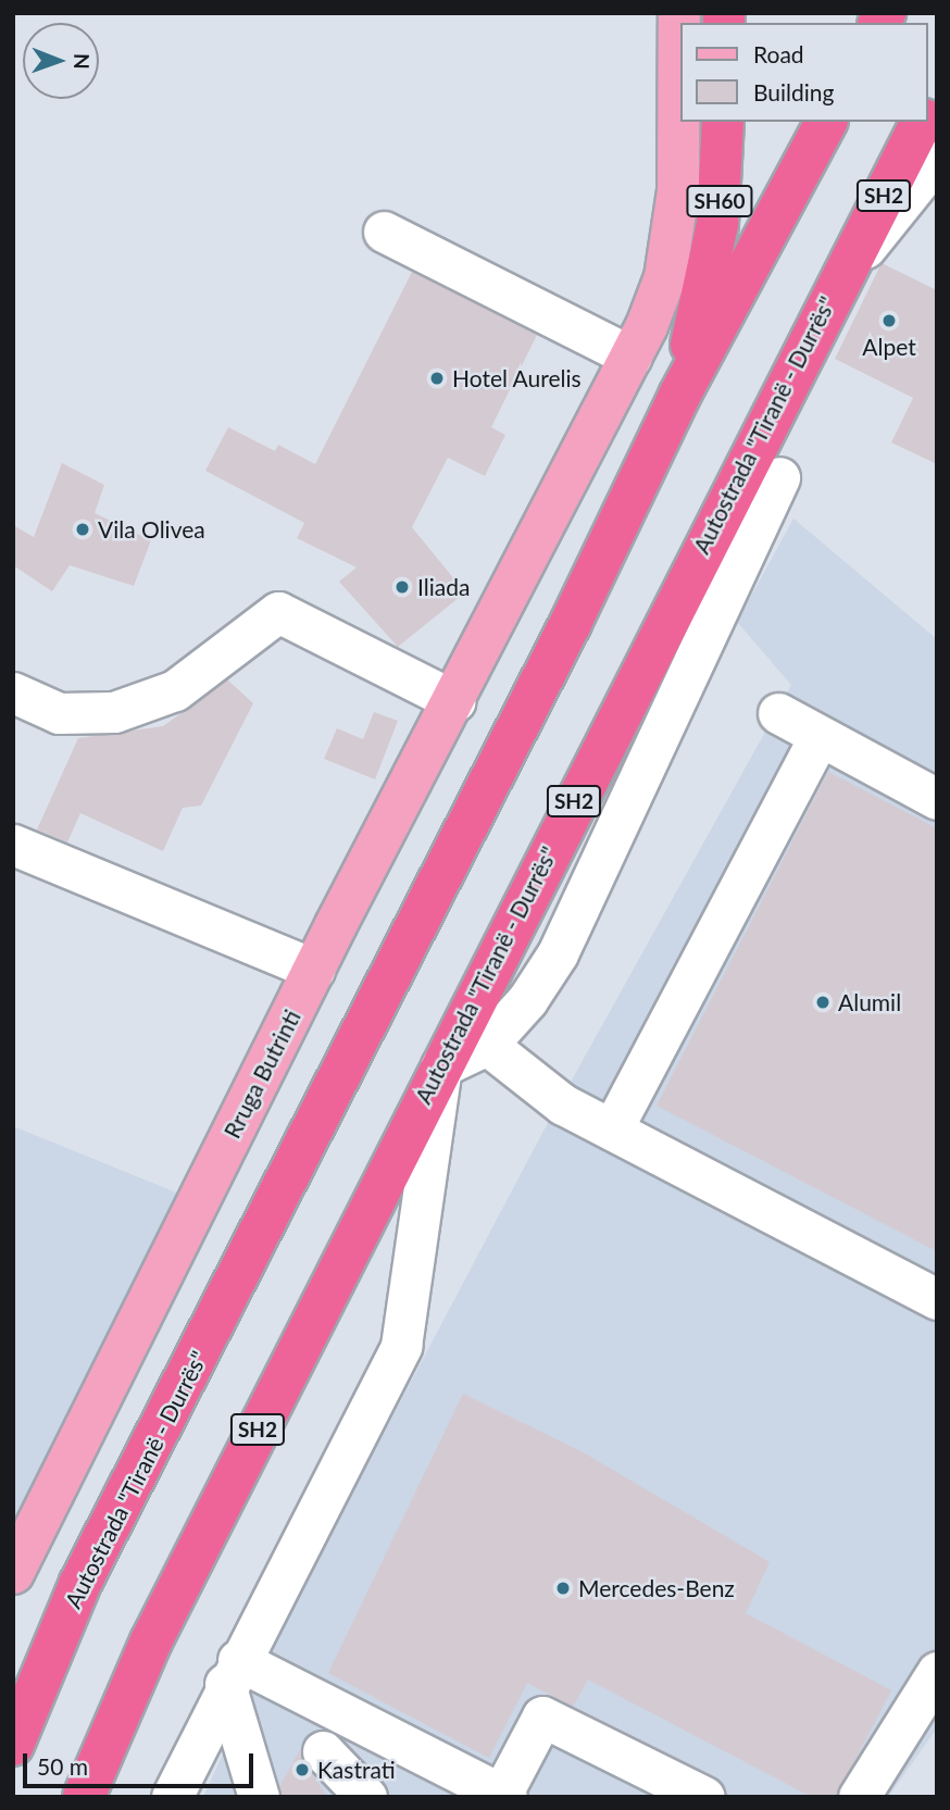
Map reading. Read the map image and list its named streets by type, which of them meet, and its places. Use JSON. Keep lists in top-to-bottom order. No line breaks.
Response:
{"streets":{"highway":["SH2","SH60","Autostrada \"Tiranë - Durrës\""],"main road":["Rruga Butrinti"]},"crossings":[["SH60","Rruga Butrinti"]],"places":["Alpet","Hotel Aurelis","Vila Olivea","Iliada","Alumil","Mercedes-Benz","Kastrati"],"legend":["Road","Building"],"scale_bar":"50 m","north":"right"}
